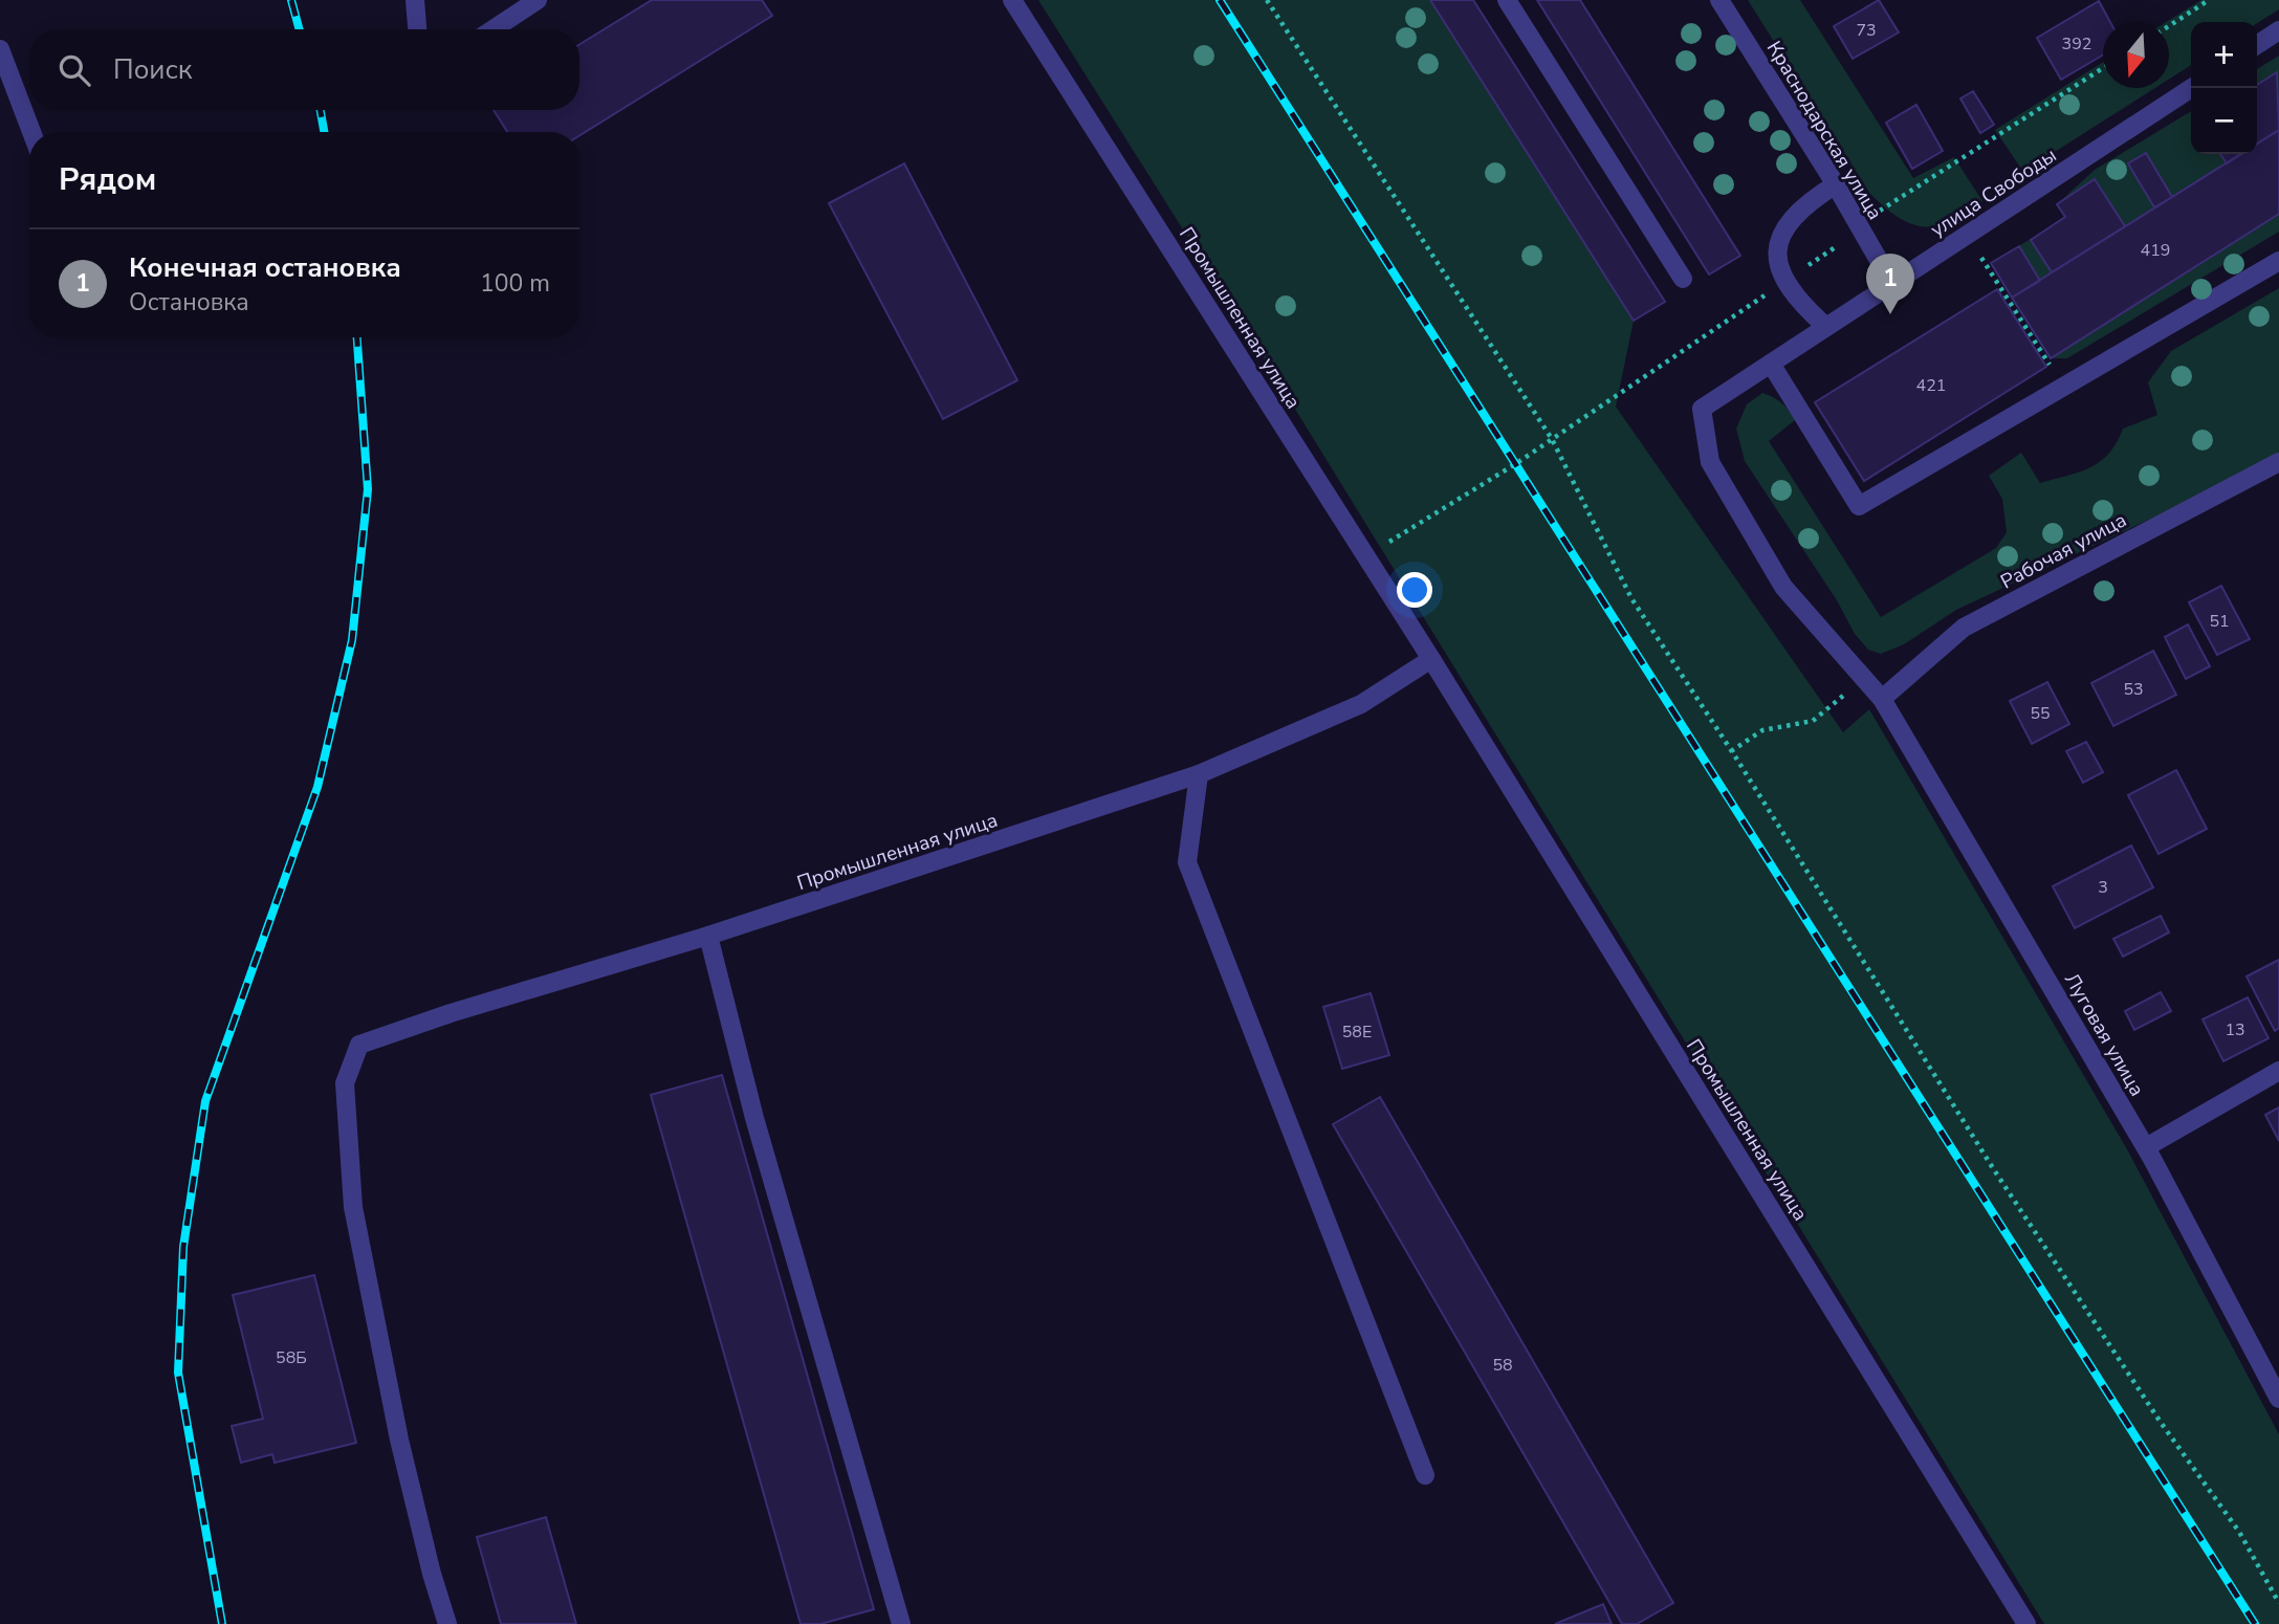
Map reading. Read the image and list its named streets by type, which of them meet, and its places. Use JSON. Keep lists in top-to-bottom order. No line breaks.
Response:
{"streets":{"street":["Краснодарская улица","улица Свободы","Промышленная улица","Рабочая улица","Луговая улица"]},"crossings":[["Краснодарская улица","улица Свободы"],["улица Свободы","Луговая улица"],["Рабочая улица","Луговая улица"]],"house_numbers":["73","392","419","421","51","53","55","3","13","58Е","58Б","58"],"north":"bottom","page":{"map_buttons":["+","−"],"search":"Поиск","heading":"Рядом","list":[{"mark":"1","name":"Конечная остановка","note":"Остановка","value":"100 m"}],"pins":"1"}}
